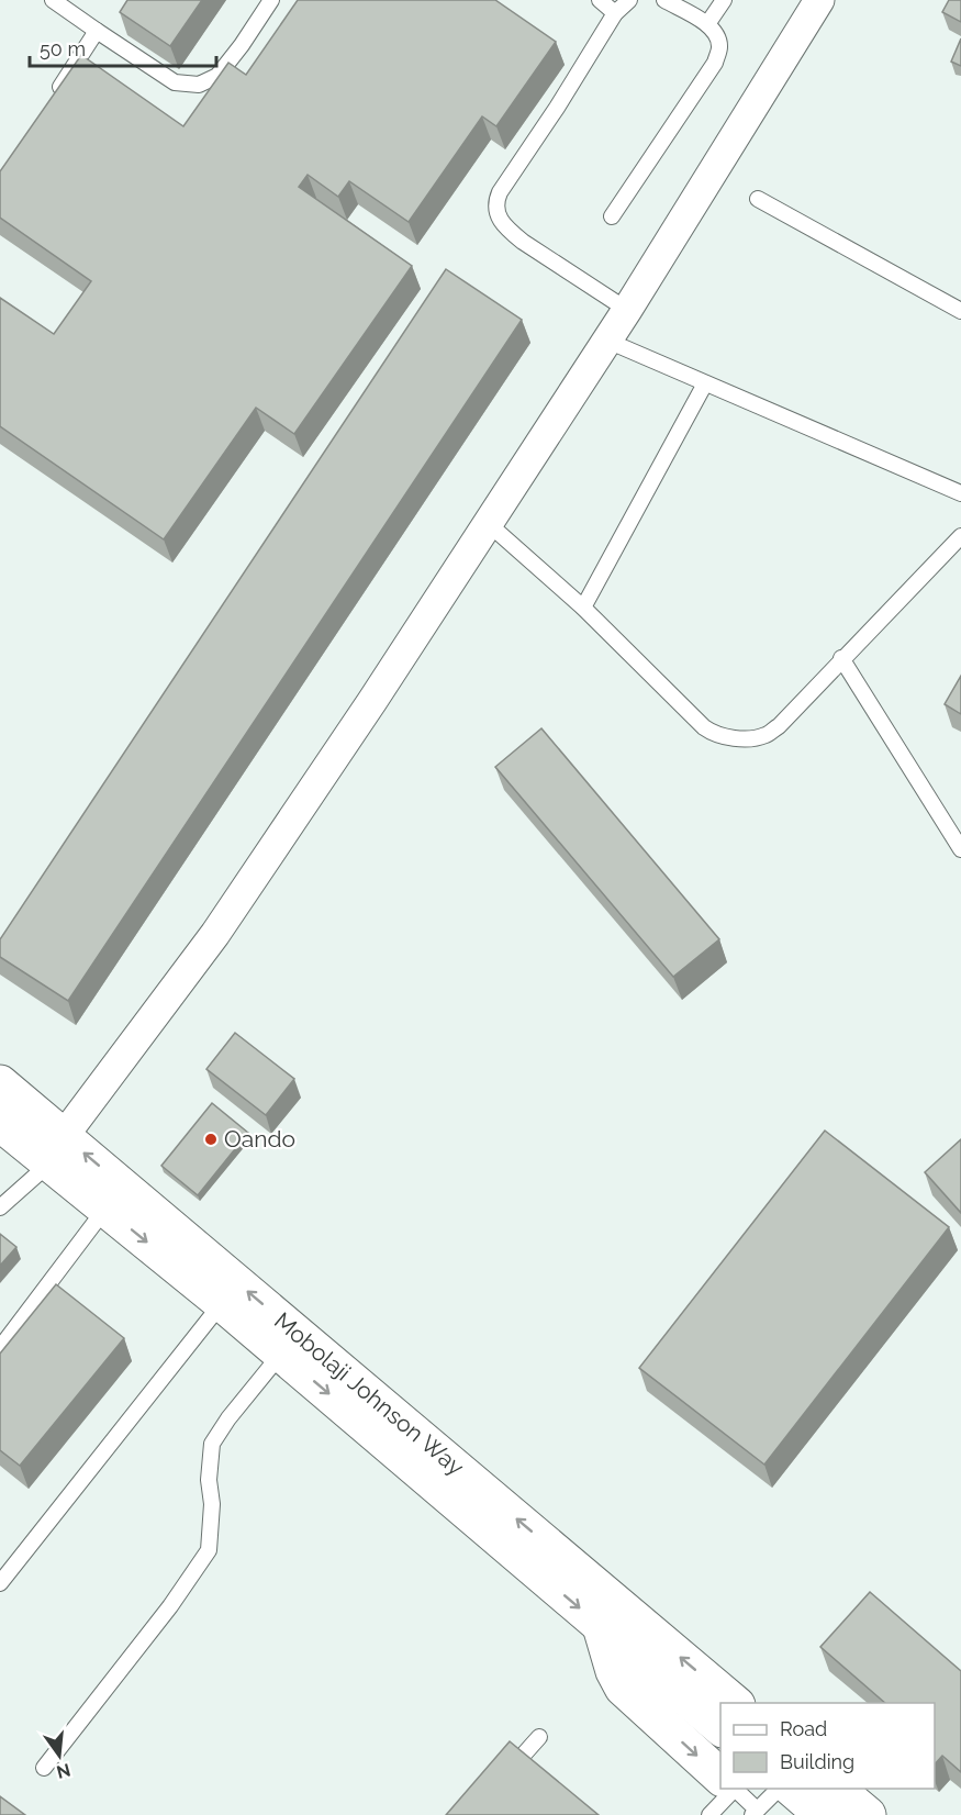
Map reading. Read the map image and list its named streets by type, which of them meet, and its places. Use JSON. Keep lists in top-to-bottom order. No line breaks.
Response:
{"streets":{"street":["Mobolaji Johnson Way"]},"places":["Oando"],"legend":["Road","Building"],"scale_bar":"50 m","north":"bottom"}
